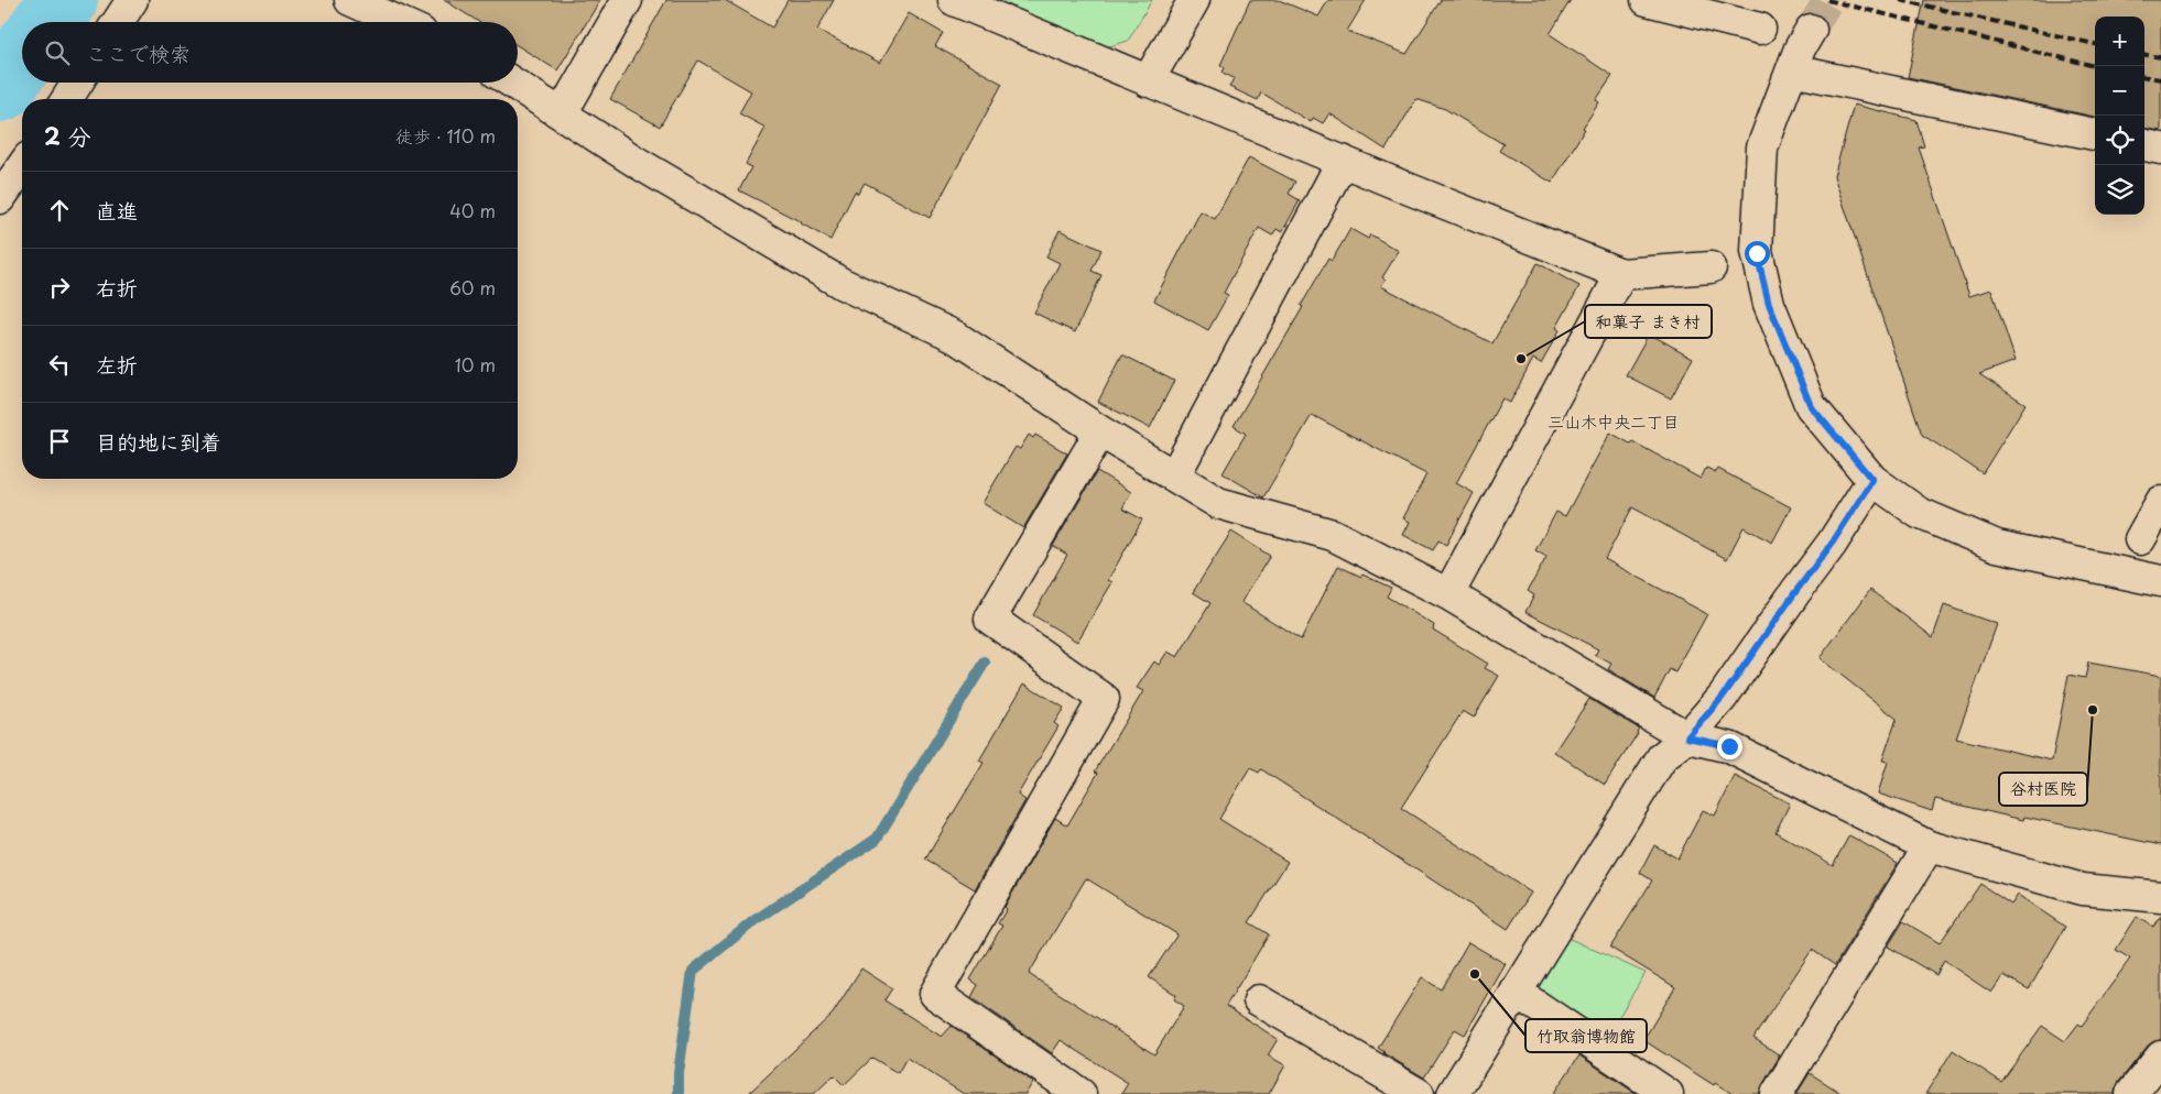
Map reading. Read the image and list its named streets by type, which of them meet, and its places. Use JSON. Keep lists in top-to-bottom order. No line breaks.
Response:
{"districts":["三山木中央二丁目"],"places":["和菓子 まき村","谷村医院","竹取翁博物館"],"page":{"map_buttons":["+","−"],"search":"ここで検索","heading":["2 分","徒歩 · 110 m"],"list":[["直進","40 m"],["右折","60 m"],["左折","10 m"],"目的地に到着"]}}
